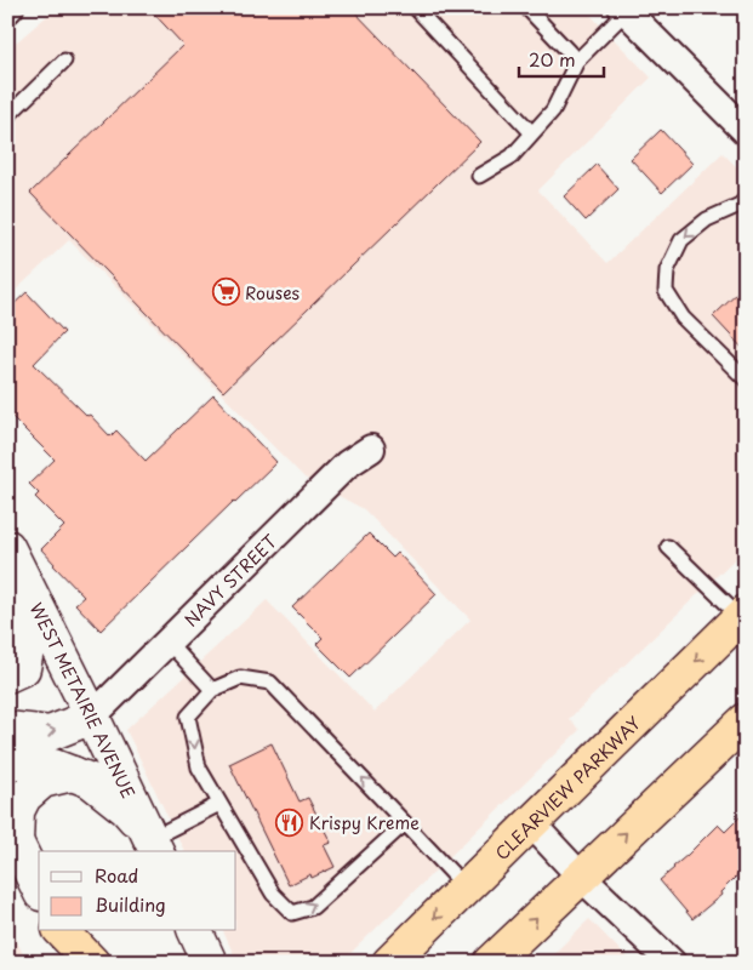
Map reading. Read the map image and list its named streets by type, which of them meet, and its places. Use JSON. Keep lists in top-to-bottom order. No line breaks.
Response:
{"streets":{"highway":["CLEARVIEW PARKWAY"],"main road":["WEST METAIRIE AVENUE"],"street":["NAVY STREET"]},"crossings":[["NAVY STREET","WEST METAIRIE AVENUE"]],"places":{"supermarket":["Rouses"],"restaurant":["Krispy Kreme"]},"legend":["Road","Building"],"scale_bar":"20 m"}
